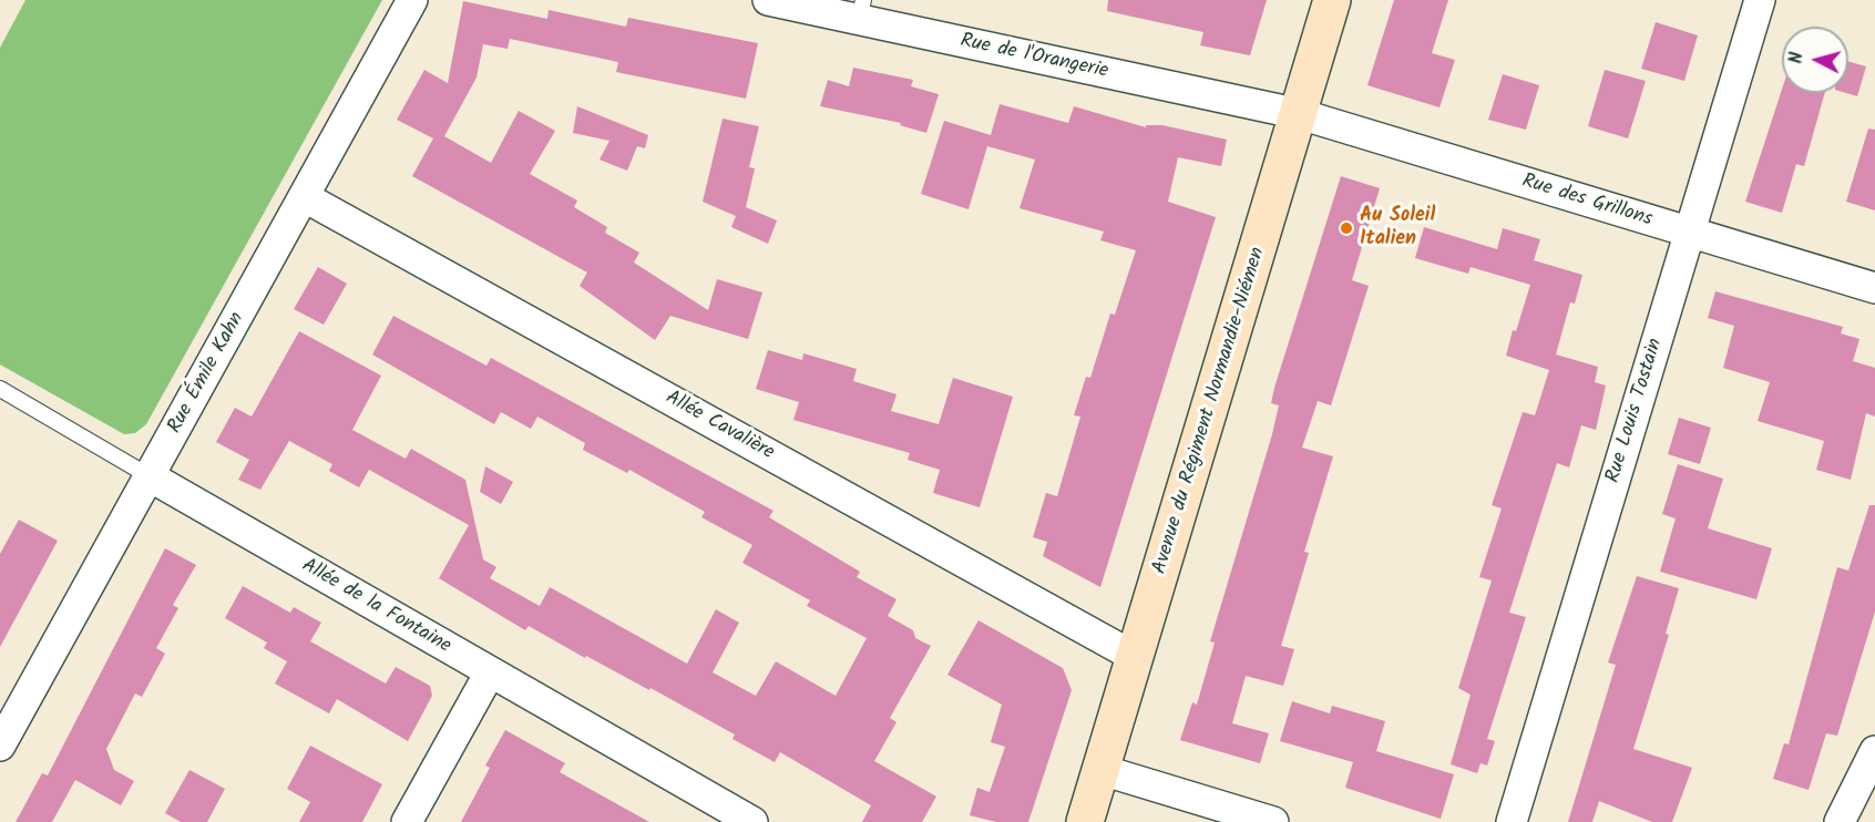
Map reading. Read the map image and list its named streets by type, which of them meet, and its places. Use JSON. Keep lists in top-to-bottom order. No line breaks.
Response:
{"streets":{"main road":["Avenue du Régiment Normandie-Niémen"],"street":["Rue de l'Orangerie","Rue des Grillons","Rue Émile Kahn","Rue Louis Tostain","Allée Cavalière","Allée de la Fontaine"]},"crossings":[["Rue de l'Orangerie","Rue des Grillons"],["Rue de l'Orangerie","Avenue du Régiment Normandie-Niémen"],["Rue des Grillons","Avenue du Régiment Normandie-Niémen"],["Rue des Grillons","Rue Louis Tostain"],["Rue Émile Kahn","Allée Cavalière"],["Rue Émile Kahn","Allée de la Fontaine"],["Avenue du Régiment Normandie-Niémen","Allée Cavalière"]],"places":["Au Soleil Italien"],"north":"left"}
